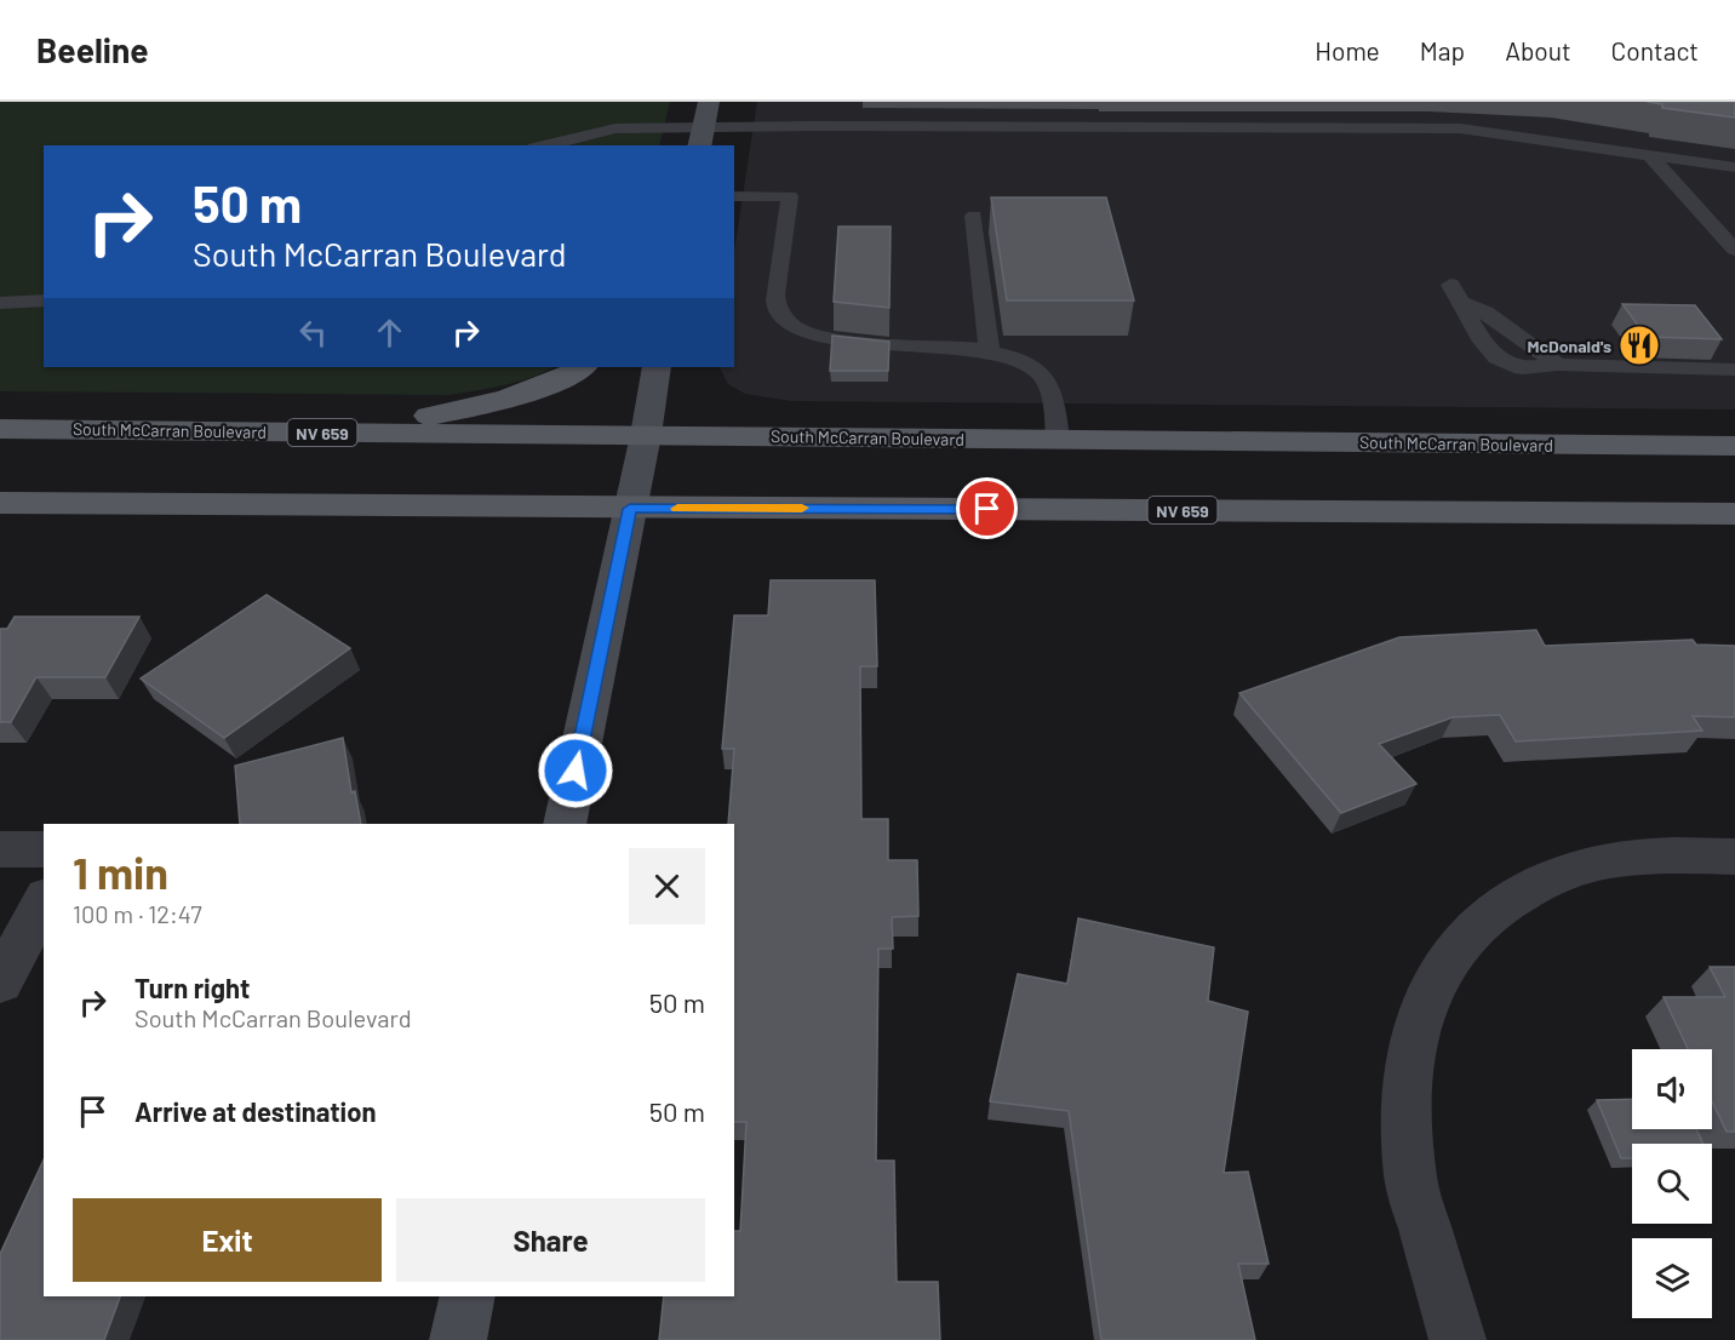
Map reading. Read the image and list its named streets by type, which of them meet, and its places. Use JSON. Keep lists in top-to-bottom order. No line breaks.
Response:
{"streets":{"main road":["South McCarran Boulevard","NV 659"]},"places":{"restaurant":["McDonald's"]},"page":{"header":"Beeline","nav":["Home","Map","About","Contact"],"turn":["50 m","South McCarran Boulevard"],"heading":["1 min","100 m · 12:47"],"list":[{"name":"Turn right","note":"South McCarran Boulevard","value":"50 m"},{"name":"Arrive at destination","value":"50 m"}],"buttons":["Exit","Share"]}}
